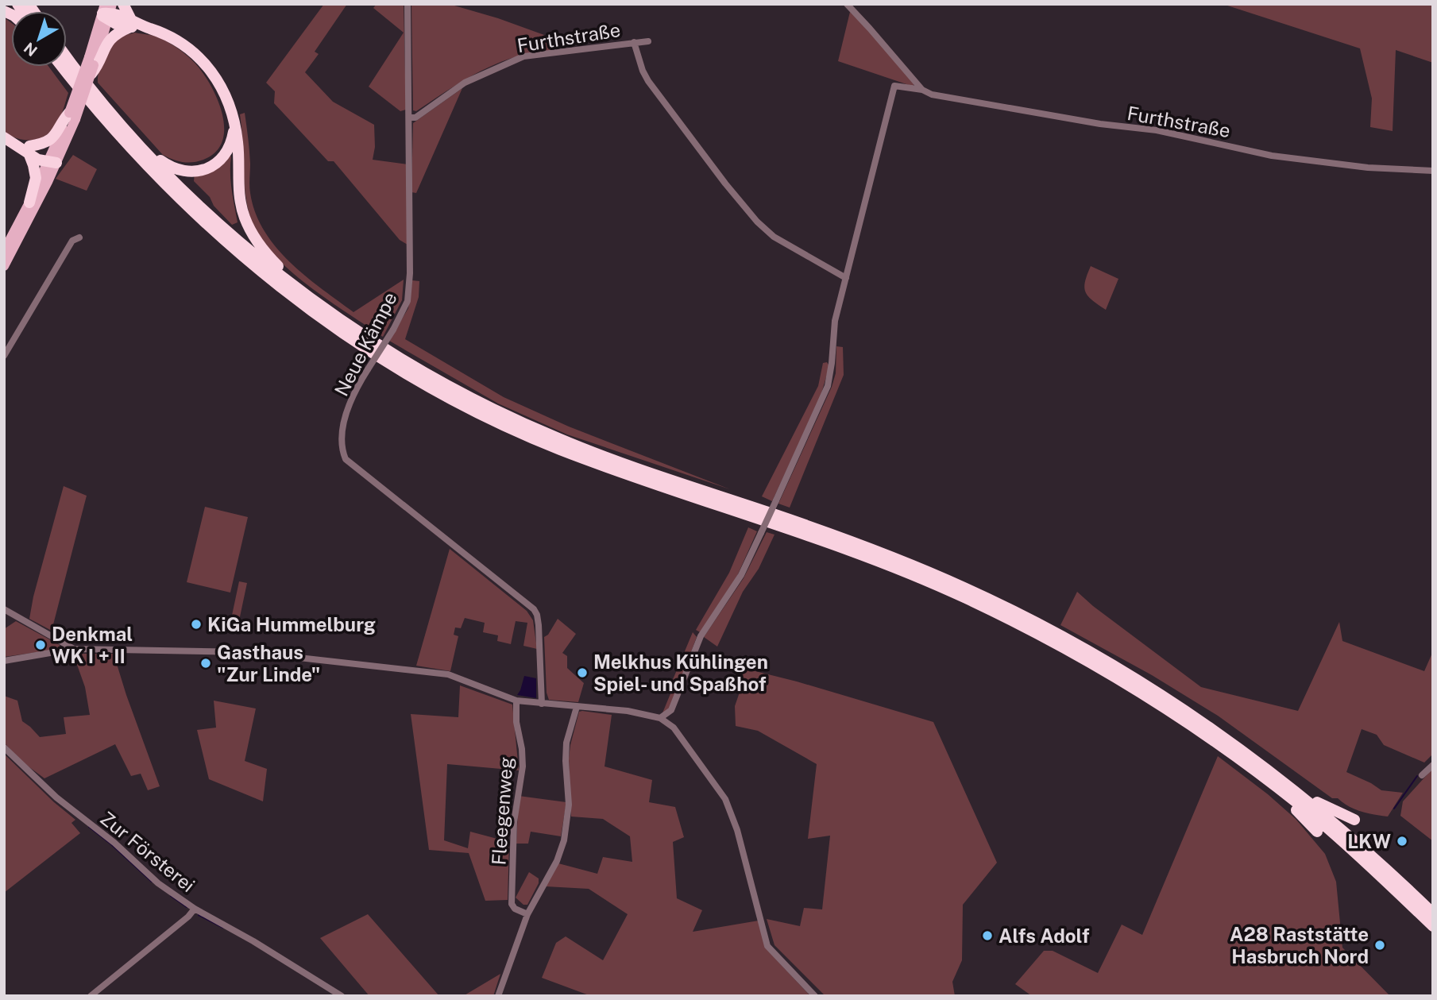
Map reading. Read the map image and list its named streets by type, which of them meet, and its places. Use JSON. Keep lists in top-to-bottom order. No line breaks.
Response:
{"streets":{"street":["Furthstraße","Neue Kämpe","Fleegenweg","Zur Försterei"]},"crossings":[["Furthstraße","Neue Kämpe"]],"places":["KiGa Hummelburg","Denkmal WK I + II","Gasthaus \"Zur Linde\"","Melkhus Kühlingen Spiel- und Spaßhof","LKW","Alfs Adolf","A28 Raststätte Hasbruch Nord"],"north":"bottom left"}
